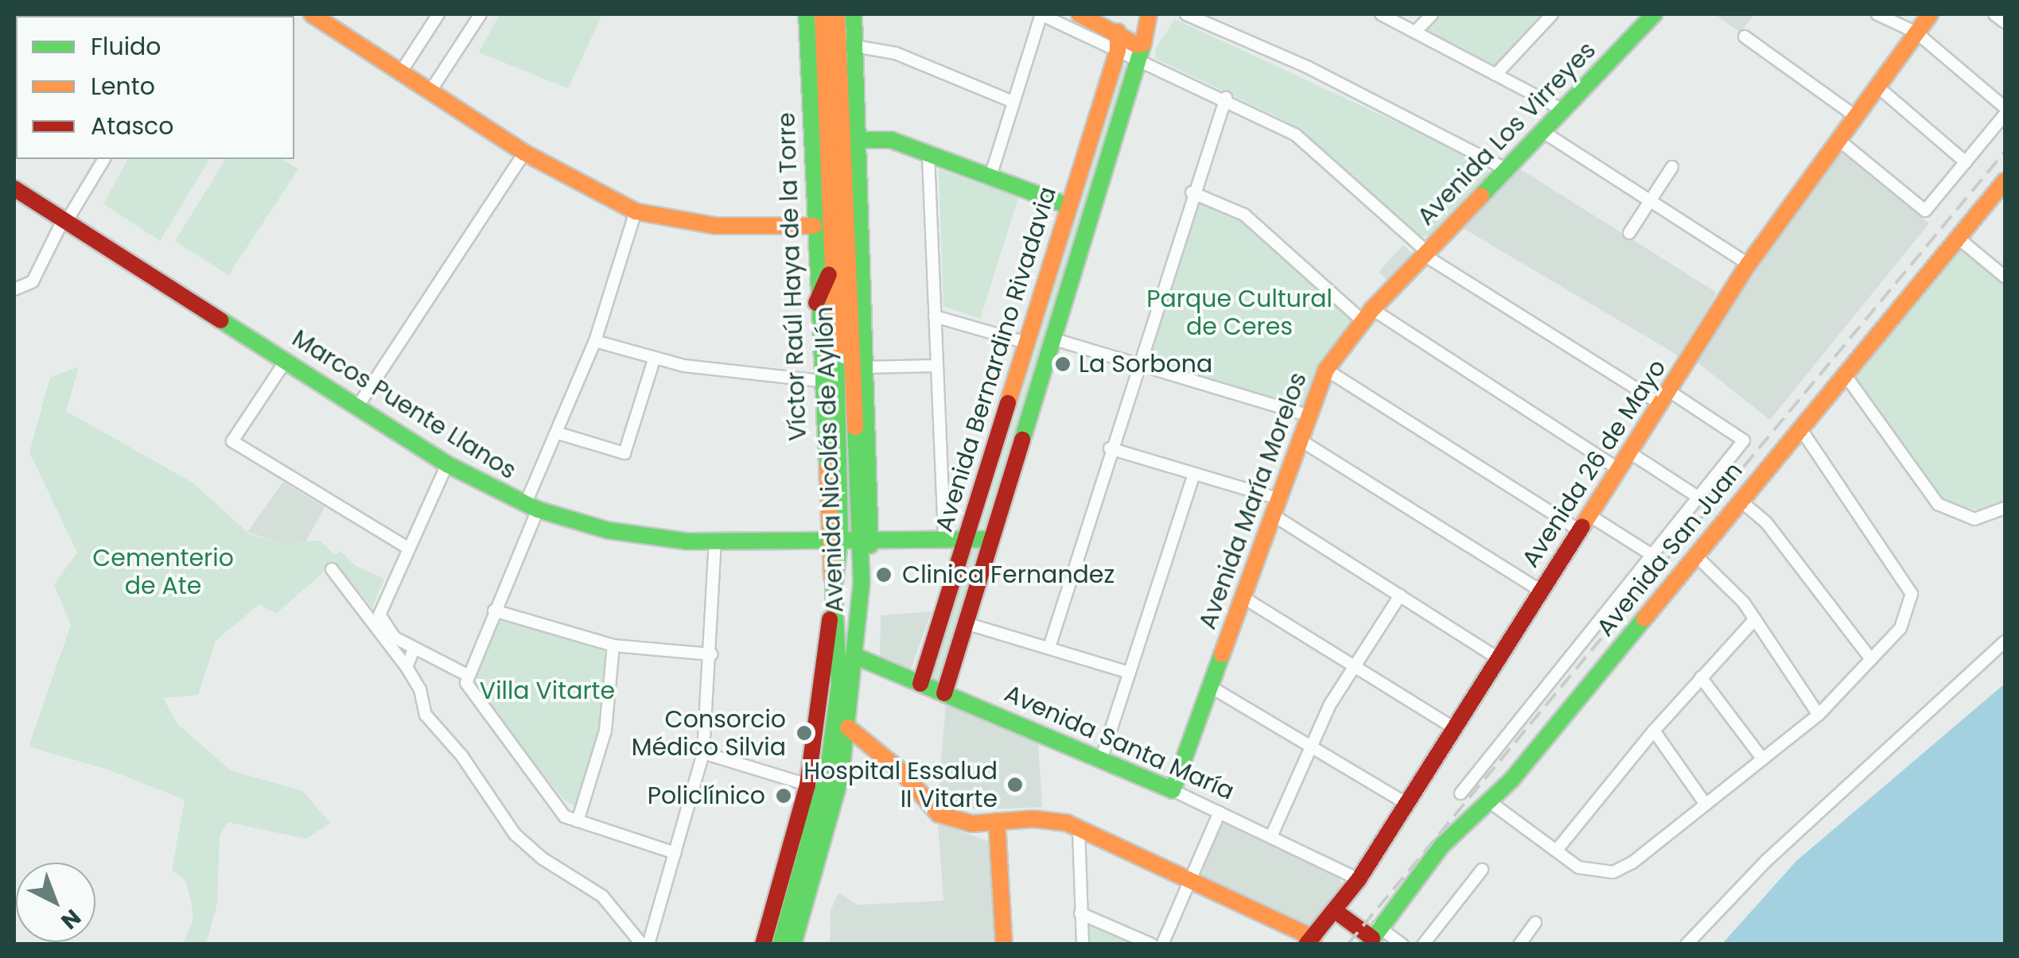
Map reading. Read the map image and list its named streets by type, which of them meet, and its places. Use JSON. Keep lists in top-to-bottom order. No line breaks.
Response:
{"streets":{"street":["Avenida Los Virreyes","Víctor Raúl Haya de la Torre","Avenida Bernardino Rivadavia","Marcos Puente Llanos","Avenida Nicolás de Ayllón","Avenida 26 de Mayo","Avenida María Morelos","Avenida San Juan","Avenida Santa María"]},"crossings":[["Avenida Los Virreyes","Avenida María Morelos"],["Víctor Raúl Haya de la Torre","Marcos Puente Llanos"],["Víctor Raúl Haya de la Torre","Avenida Nicolás de Ayllón"],["Avenida Bernardino Rivadavia","Marcos Puente Llanos"],["Avenida Bernardino Rivadavia","Avenida Santa María"],["Marcos Puente Llanos","Avenida Nicolás de Ayllón"],["Avenida Nicolás de Ayllón","Avenida Santa María"],["Avenida 26 de Mayo","Avenida Santa María"],["Avenida María Morelos","Avenida Santa María"]],"parks":["Parque Cultural de Ceres","Cementerio de Ate","Villa Vitarte"],"places":["La Sorbona","Clinica Fernandez","Consorcio Médico Silvia","Hospital Essalud II Vitarte","Policlínico"],"legend":["Fluido","Lento","Atasco"],"north":"bottom right"}
